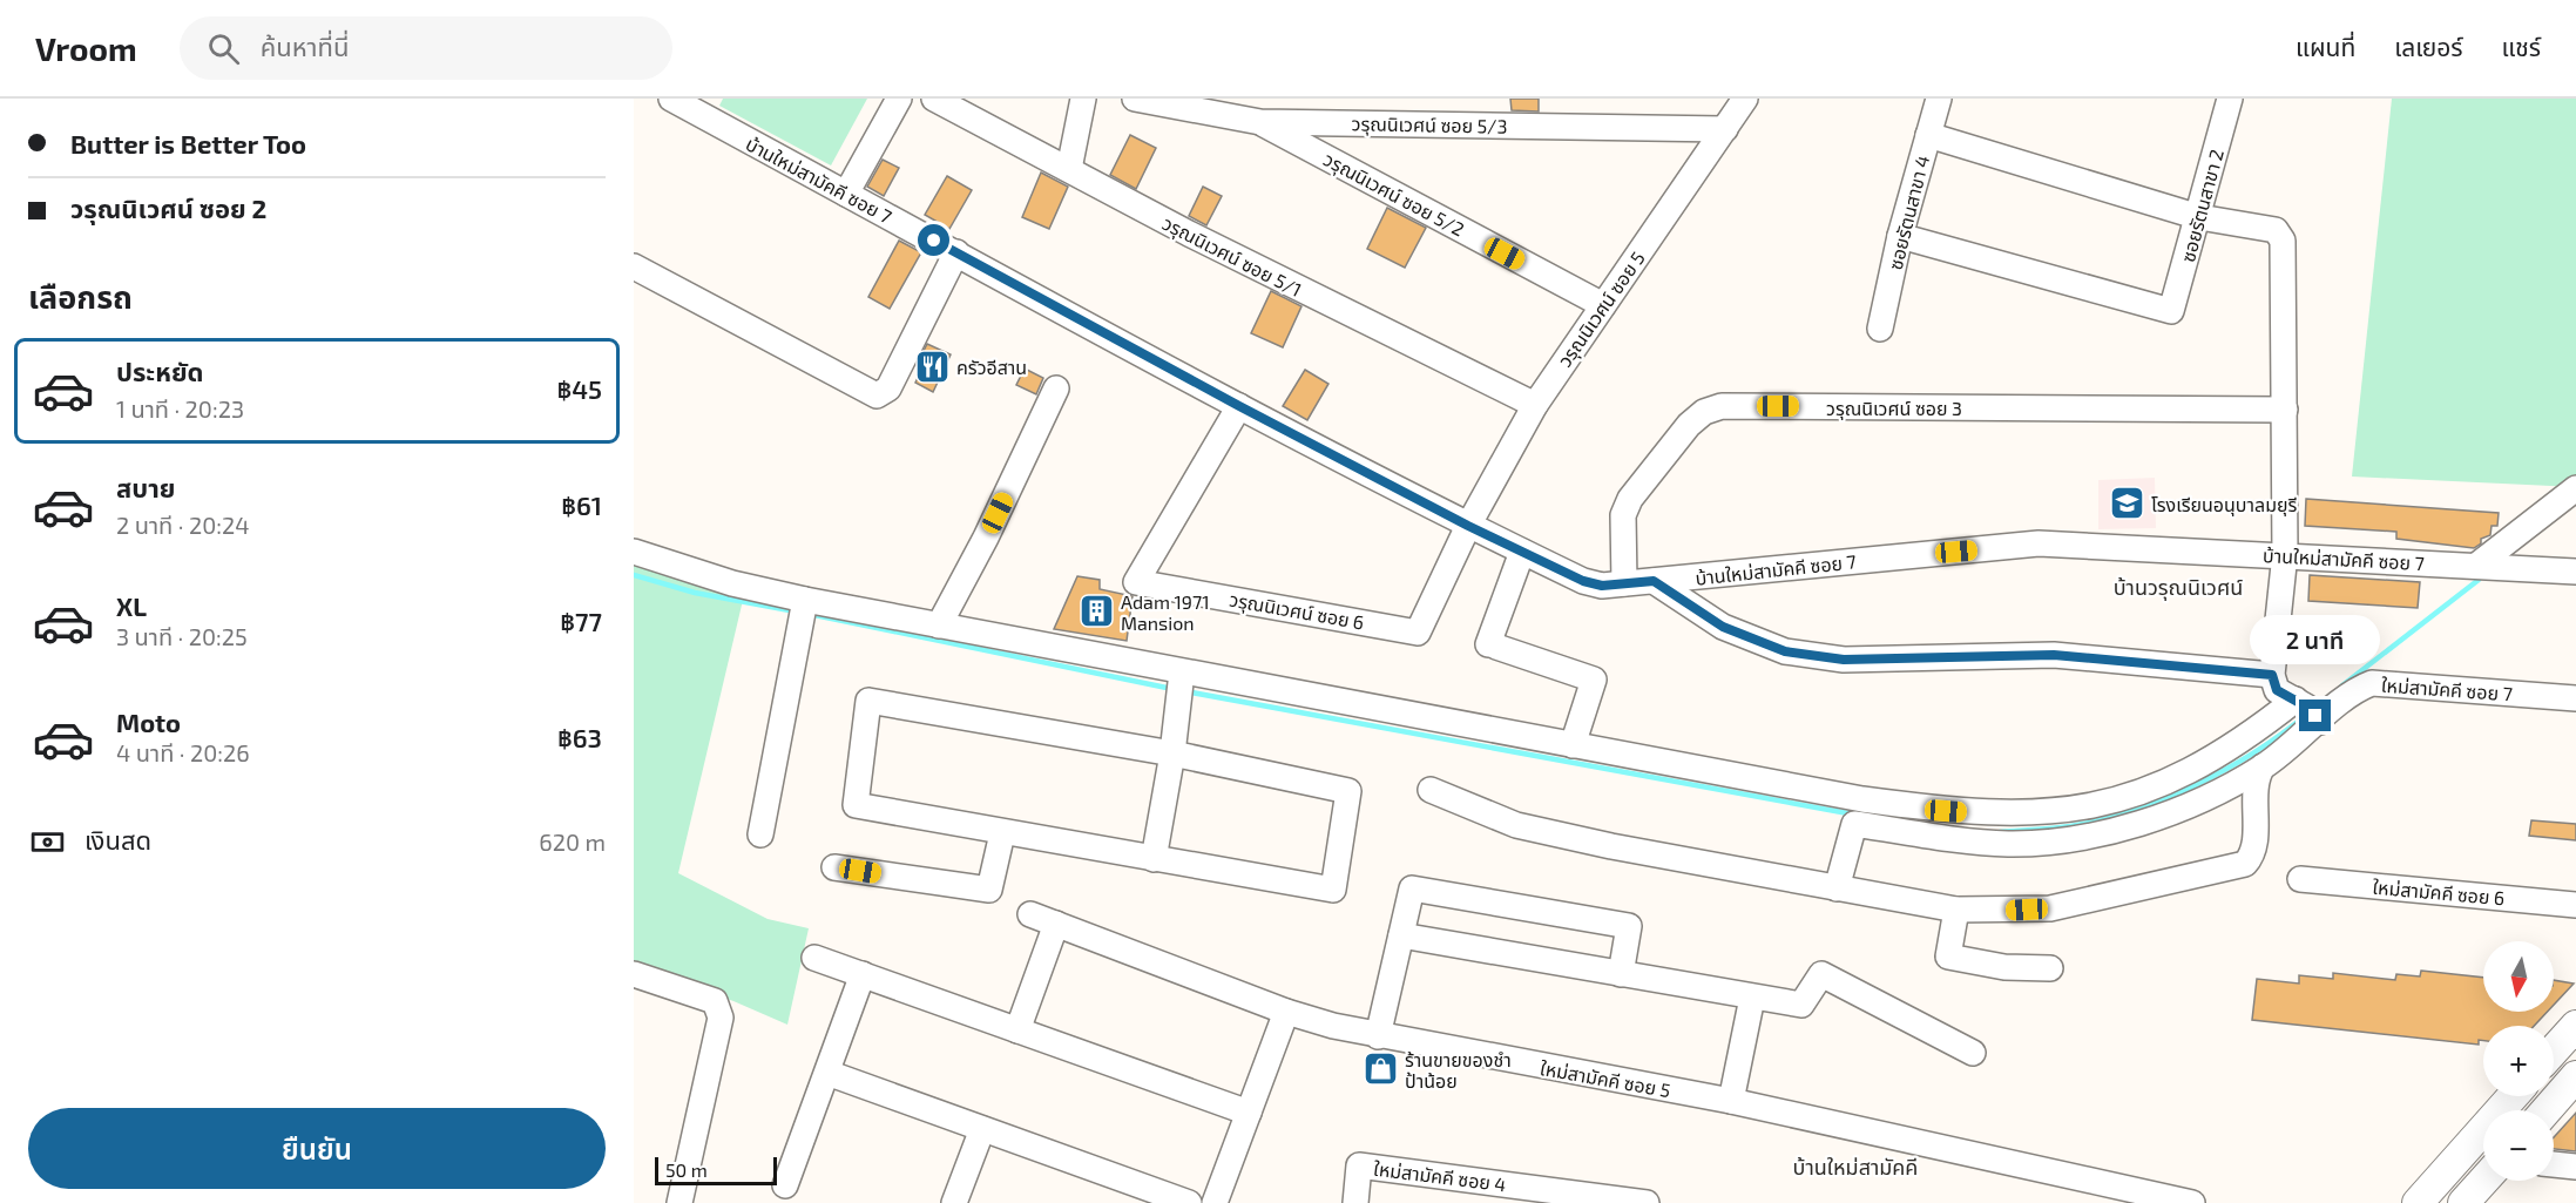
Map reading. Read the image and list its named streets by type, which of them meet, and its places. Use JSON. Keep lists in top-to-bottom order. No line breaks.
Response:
{"streets":{"street":["วรุณนิเวศน์ ซอย 5/3","บ้านใหม่สามัคคี ซอย 7","วรุณนิเวศน์ ซอย 5/2","ซอยรัตนสาขา 2","ซอยรัตนสาขา 4","วรุณนิเวศน์ ซอย 5/1","วรุณนิเวศน์ ซอย 5","วรุณนิเวศน์ ซอย 3","วรุณนิเวศน์ ซอย 6","ใหม่สามัคคี ซอย 7","ใหม่สามัคคี ซอย 6","ใหม่สามัคคี ซอย 5","ใหม่สามัคคี ซอย 4"]},"crossings":[["วรุณนิเวศน์ ซอย 5/3","วรุณนิเวศน์ ซอย 5/2"],["วรุณนิเวศน์ ซอย 5/3","วรุณนิเวศน์ ซอย 5"],["บ้านใหม่สามัคคี ซอย 7","วรุณนิเวศน์ ซอย 5"],["บ้านใหม่สามัคคี ซอย 7","วรุณนิเวศน์ ซอย 3"],["บ้านใหม่สามัคคี ซอย 7","วรุณนิเวศน์ ซอย 6"],["วรุณนิเวศน์ ซอย 5/2","วรุณนิเวศน์ ซอย 5"],["ซอยรัตนสาขา 2","ซอยรัตนสาขา 4"],["วรุณนิเวศน์ ซอย 5/1","วรุณนิเวศน์ ซอย 5"],["วรุณนิเวศน์ ซอย 5","วรุณนิเวศน์ ซอย 6"]],"districts":["บ้านวรุณนิเวศน์","บ้านใหม่สามัคคี"],"places":{"restaurant":["ครัวอีสาน"],"school or university":["โรงเรียนอนุบาลมยุรี"],"building":["Adam 1971 Mansion"],"shop":["ร้านขายของชำ ป้าน้อย"]},"scale_bar":"50 m","north":"bottom","page":{"header":"Vroom","search":"ค้นหาที่นี่","nav":["แผนที่","เลเยอร์","แชร์"],"banner":["Butter is Better Too","วรุณนิเวศน์ ซอย 2"],"heading":"เลือกรถ","list":[{"name":"ประหยัด","note":"1 นาที · 20:23","value":"฿45"},{"name":"สบาย","note":"2 นาที · 20:24","value":"฿61"},{"name":"XL","note":"3 นาที · 20:25","value":"฿77"},{"name":"Moto","note":"4 นาที · 20:26","value":"฿63"}],"bubble":"2 นาที","pay":["เงินสด","620 m"],"map_buttons":["+","−"],"buttons":"ยืนยัน","scale":"50 m"}}
